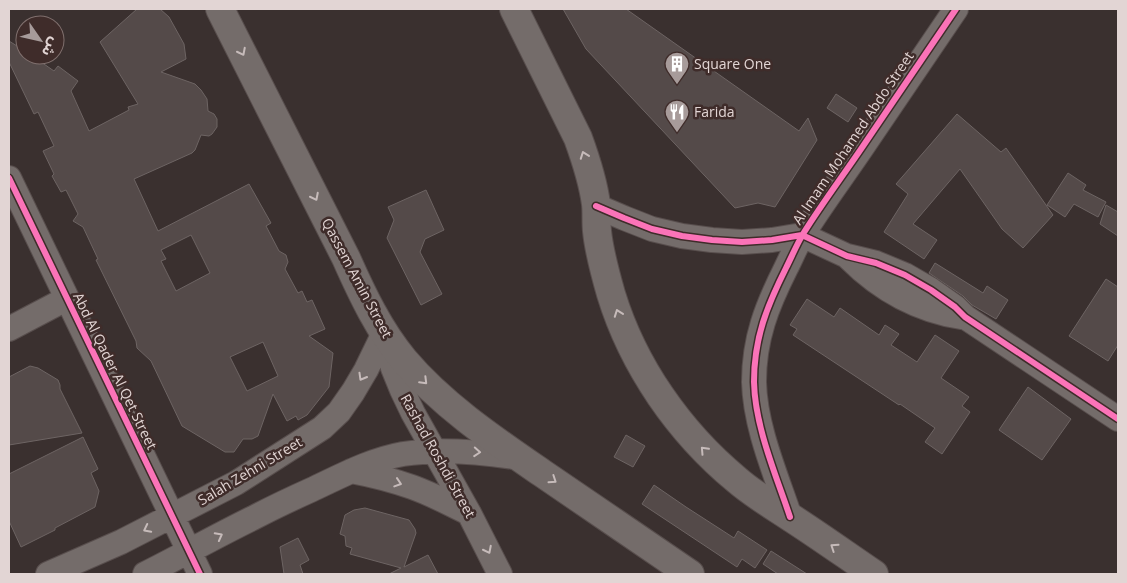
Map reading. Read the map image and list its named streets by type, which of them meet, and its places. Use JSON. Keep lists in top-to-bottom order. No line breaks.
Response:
{"streets":{"main road":["Qassem Amin Street"],"street":["Al Imam Mohamed Abdo Street","Abd Al Qader Al Qet Street","Rashad Roshdi Street","Salah Zehni Street"]},"crossings":[["Qassem Amin Street","Rashad Roshdi Street"],["Qassem Amin Street","Salah Zehni Street"],["Abd Al Qader Al Qet Street","Salah Zehni Street"],["Rashad Roshdi Street","Salah Zehni Street"]],"places":{"building":["Square One"],"restaurant":["Farida"]},"north":"bottom right"}
